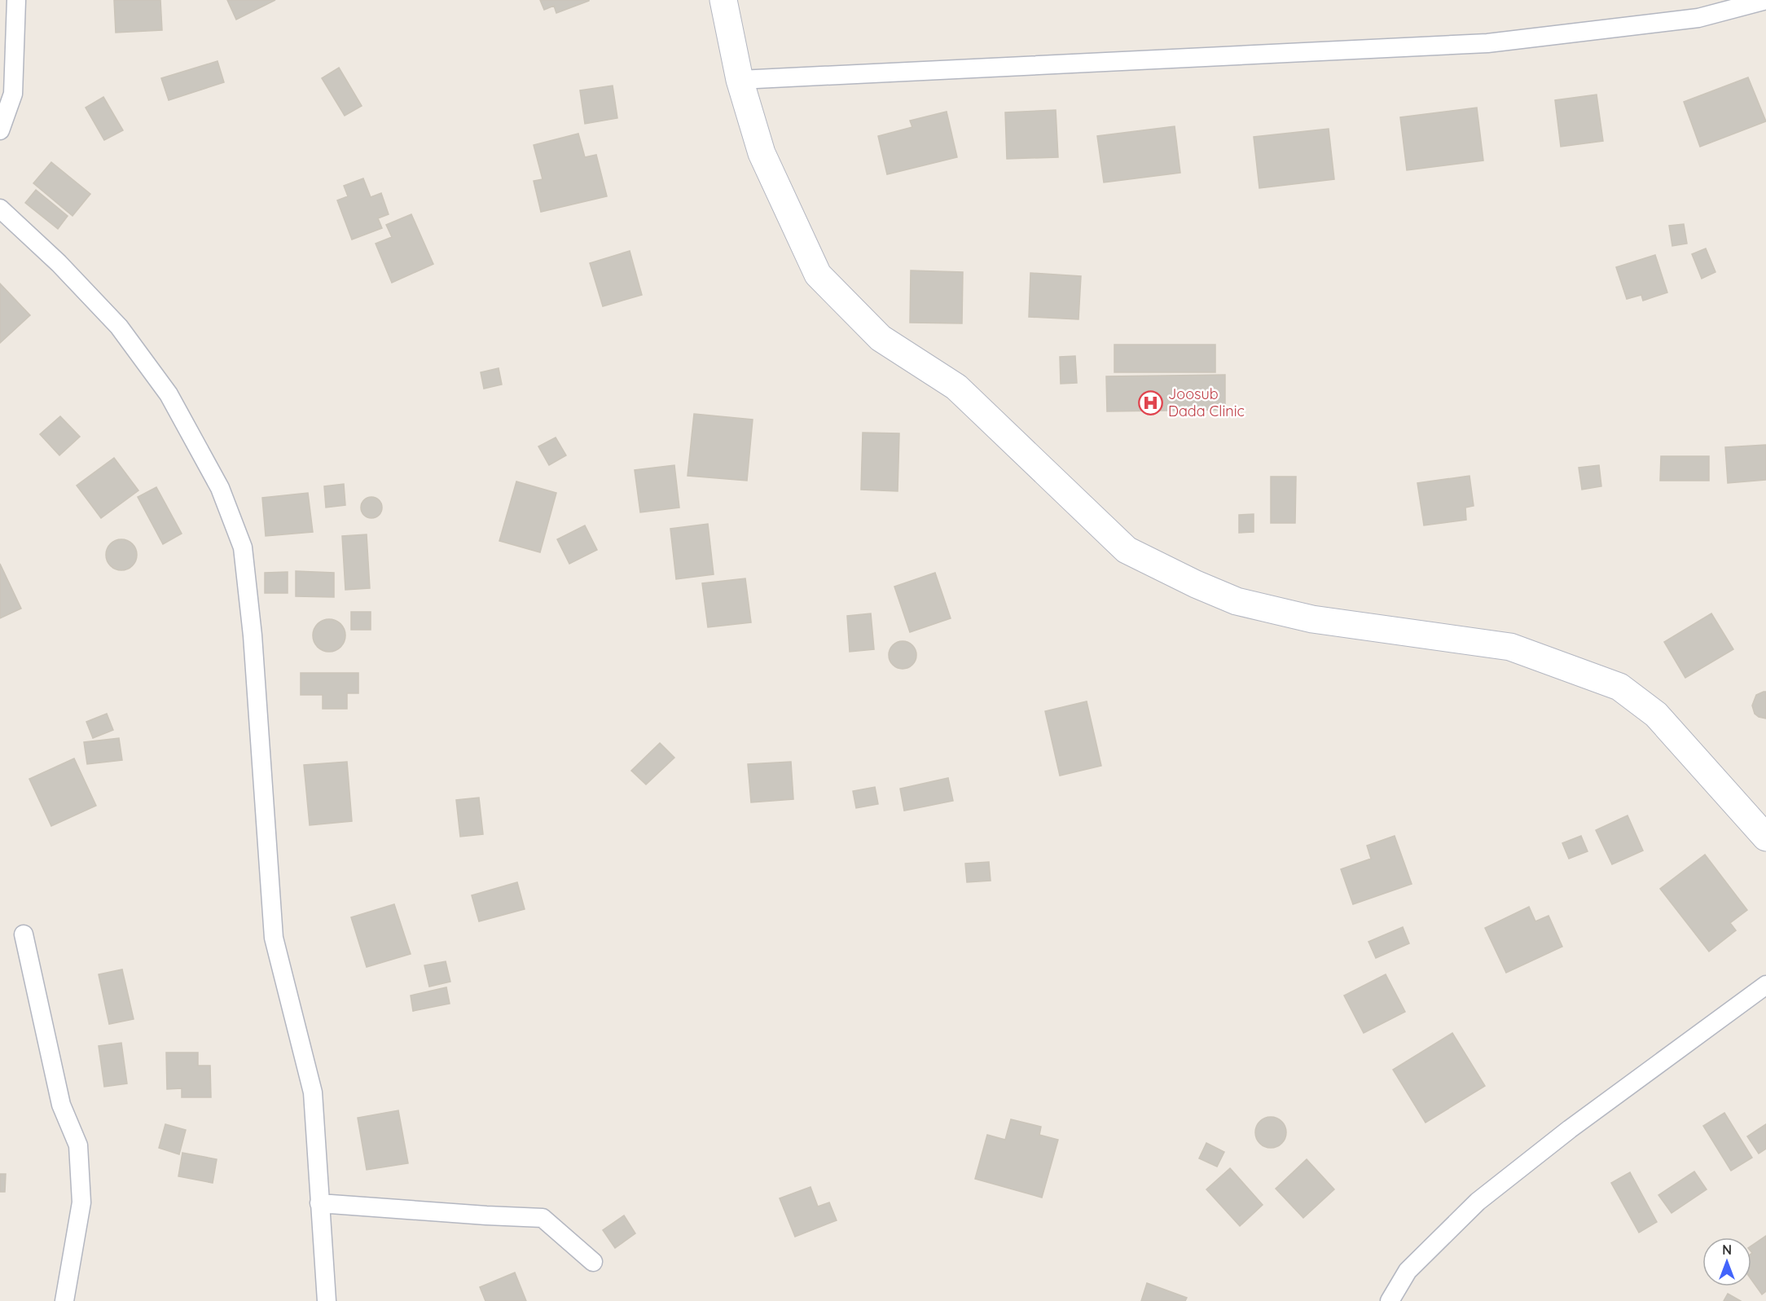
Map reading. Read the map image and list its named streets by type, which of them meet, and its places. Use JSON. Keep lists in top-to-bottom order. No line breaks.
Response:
{"places":{"hospital":["Joosub Dada Clinic"]},"north":"top"}
